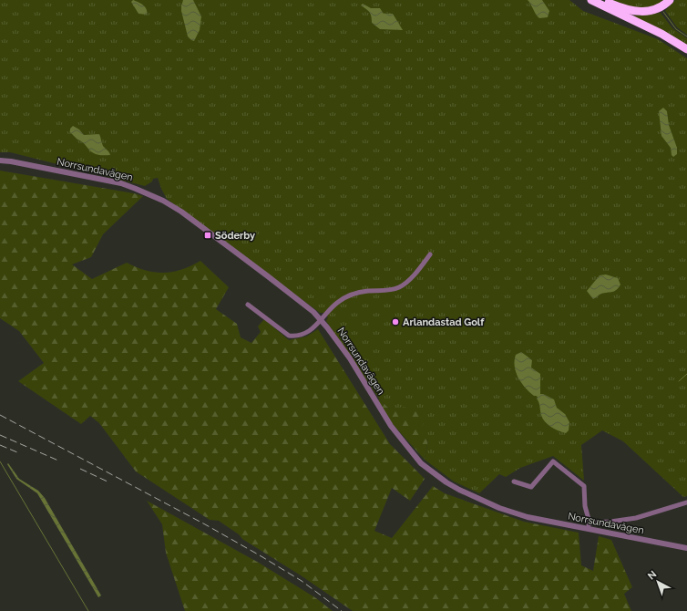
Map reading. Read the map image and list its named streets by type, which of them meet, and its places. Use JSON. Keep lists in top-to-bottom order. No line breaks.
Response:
{"streets":{"street":["Norrsundavägen"]},"places":{"transit":["Söderby"],"other":["Arlandastad Golf"]},"north":"top left"}
